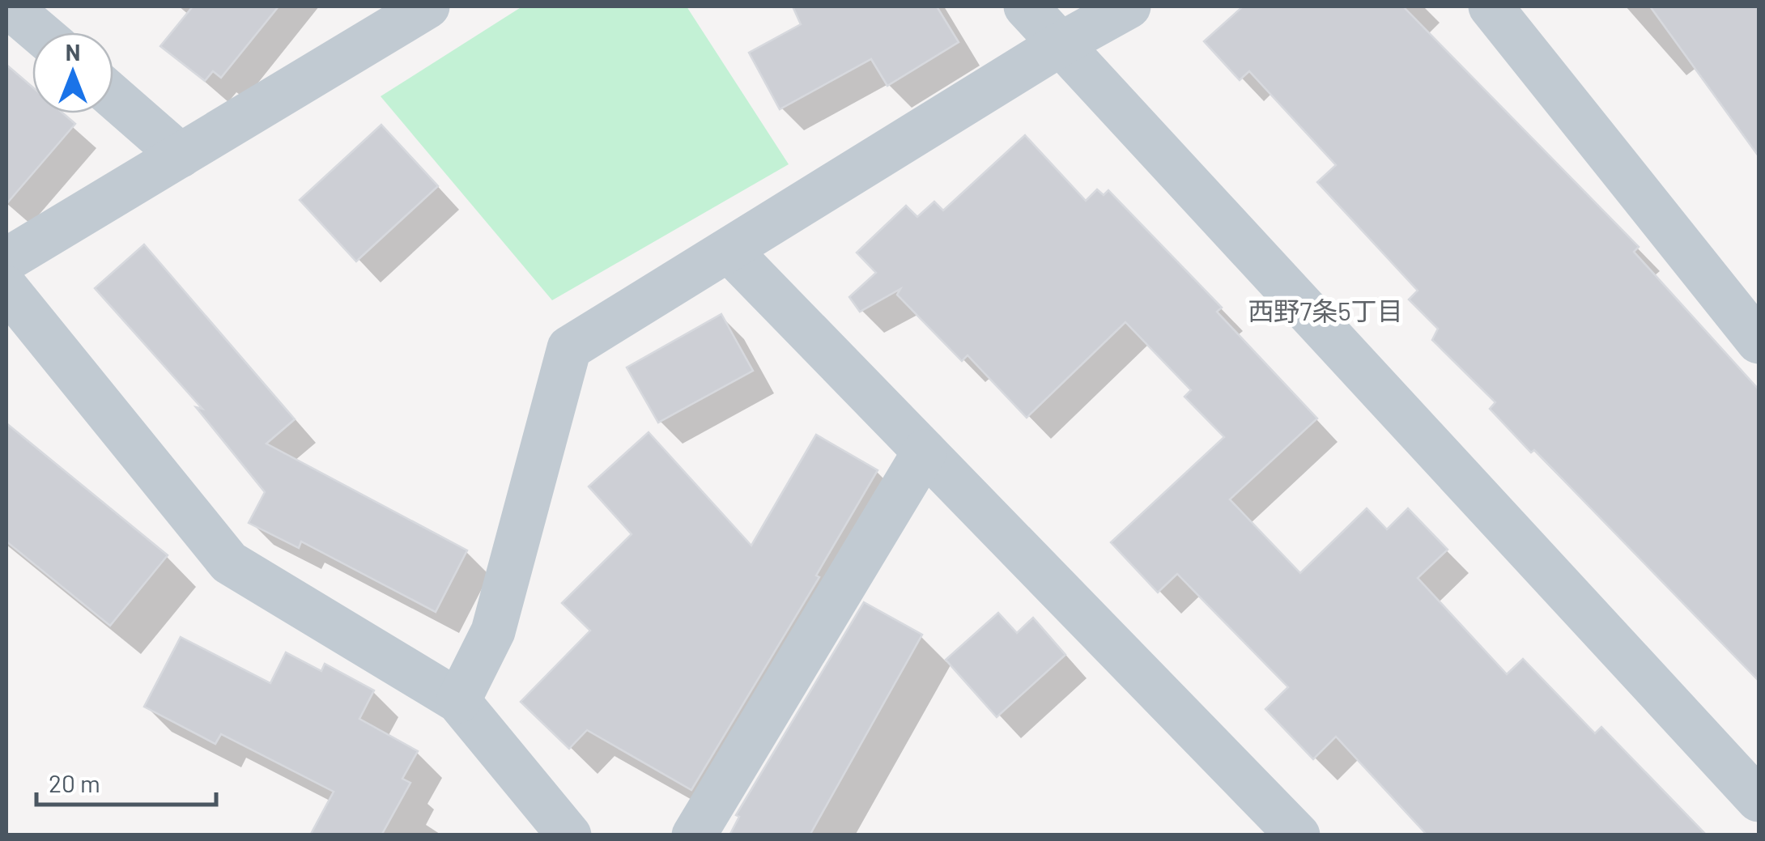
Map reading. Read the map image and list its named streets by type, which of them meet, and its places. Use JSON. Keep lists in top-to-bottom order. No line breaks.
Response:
{"districts":["西野7条5丁目"],"scale_bar":"20 m","north":"top"}
